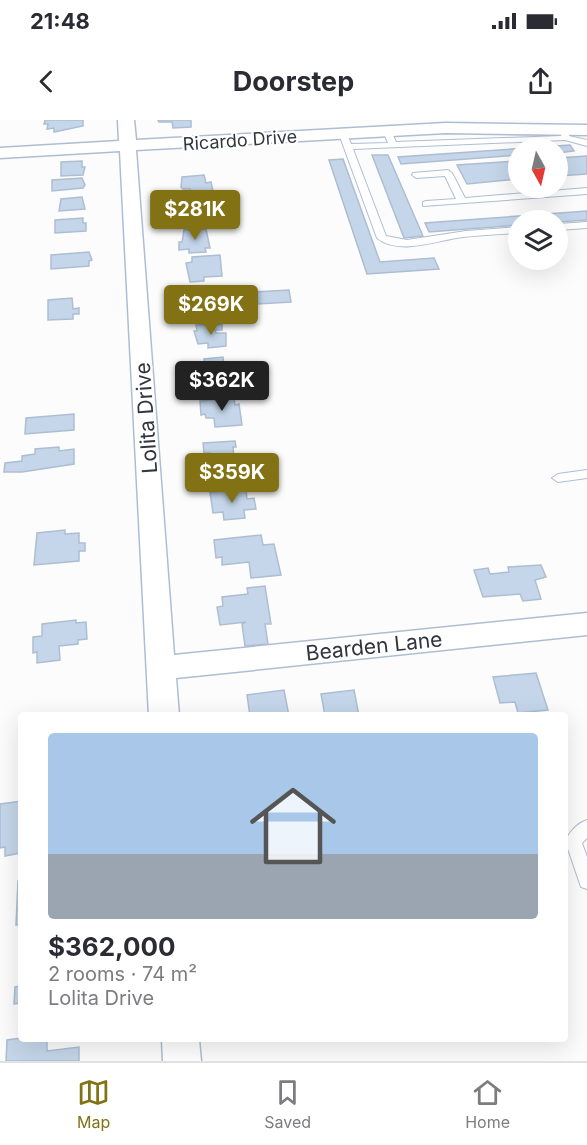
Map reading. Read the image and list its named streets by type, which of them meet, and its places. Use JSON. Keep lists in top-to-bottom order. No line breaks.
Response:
{"streets":{"street":["Ricardo Drive","Lolita Drive","Bearden Lane"]},"crossings":[["Ricardo Drive","Lolita Drive"],["Lolita Drive","Bearden Lane"]],"north":"bottom","page":{"status":"21:48","header":"Doorstep","price":["$281K","$269K","$362K","$359K"],"list":[{"name":"$362,000","note":"2 rooms · 74 m² · Lolita Drive"}],"tabs":["Map","Saved","Home"]}}
